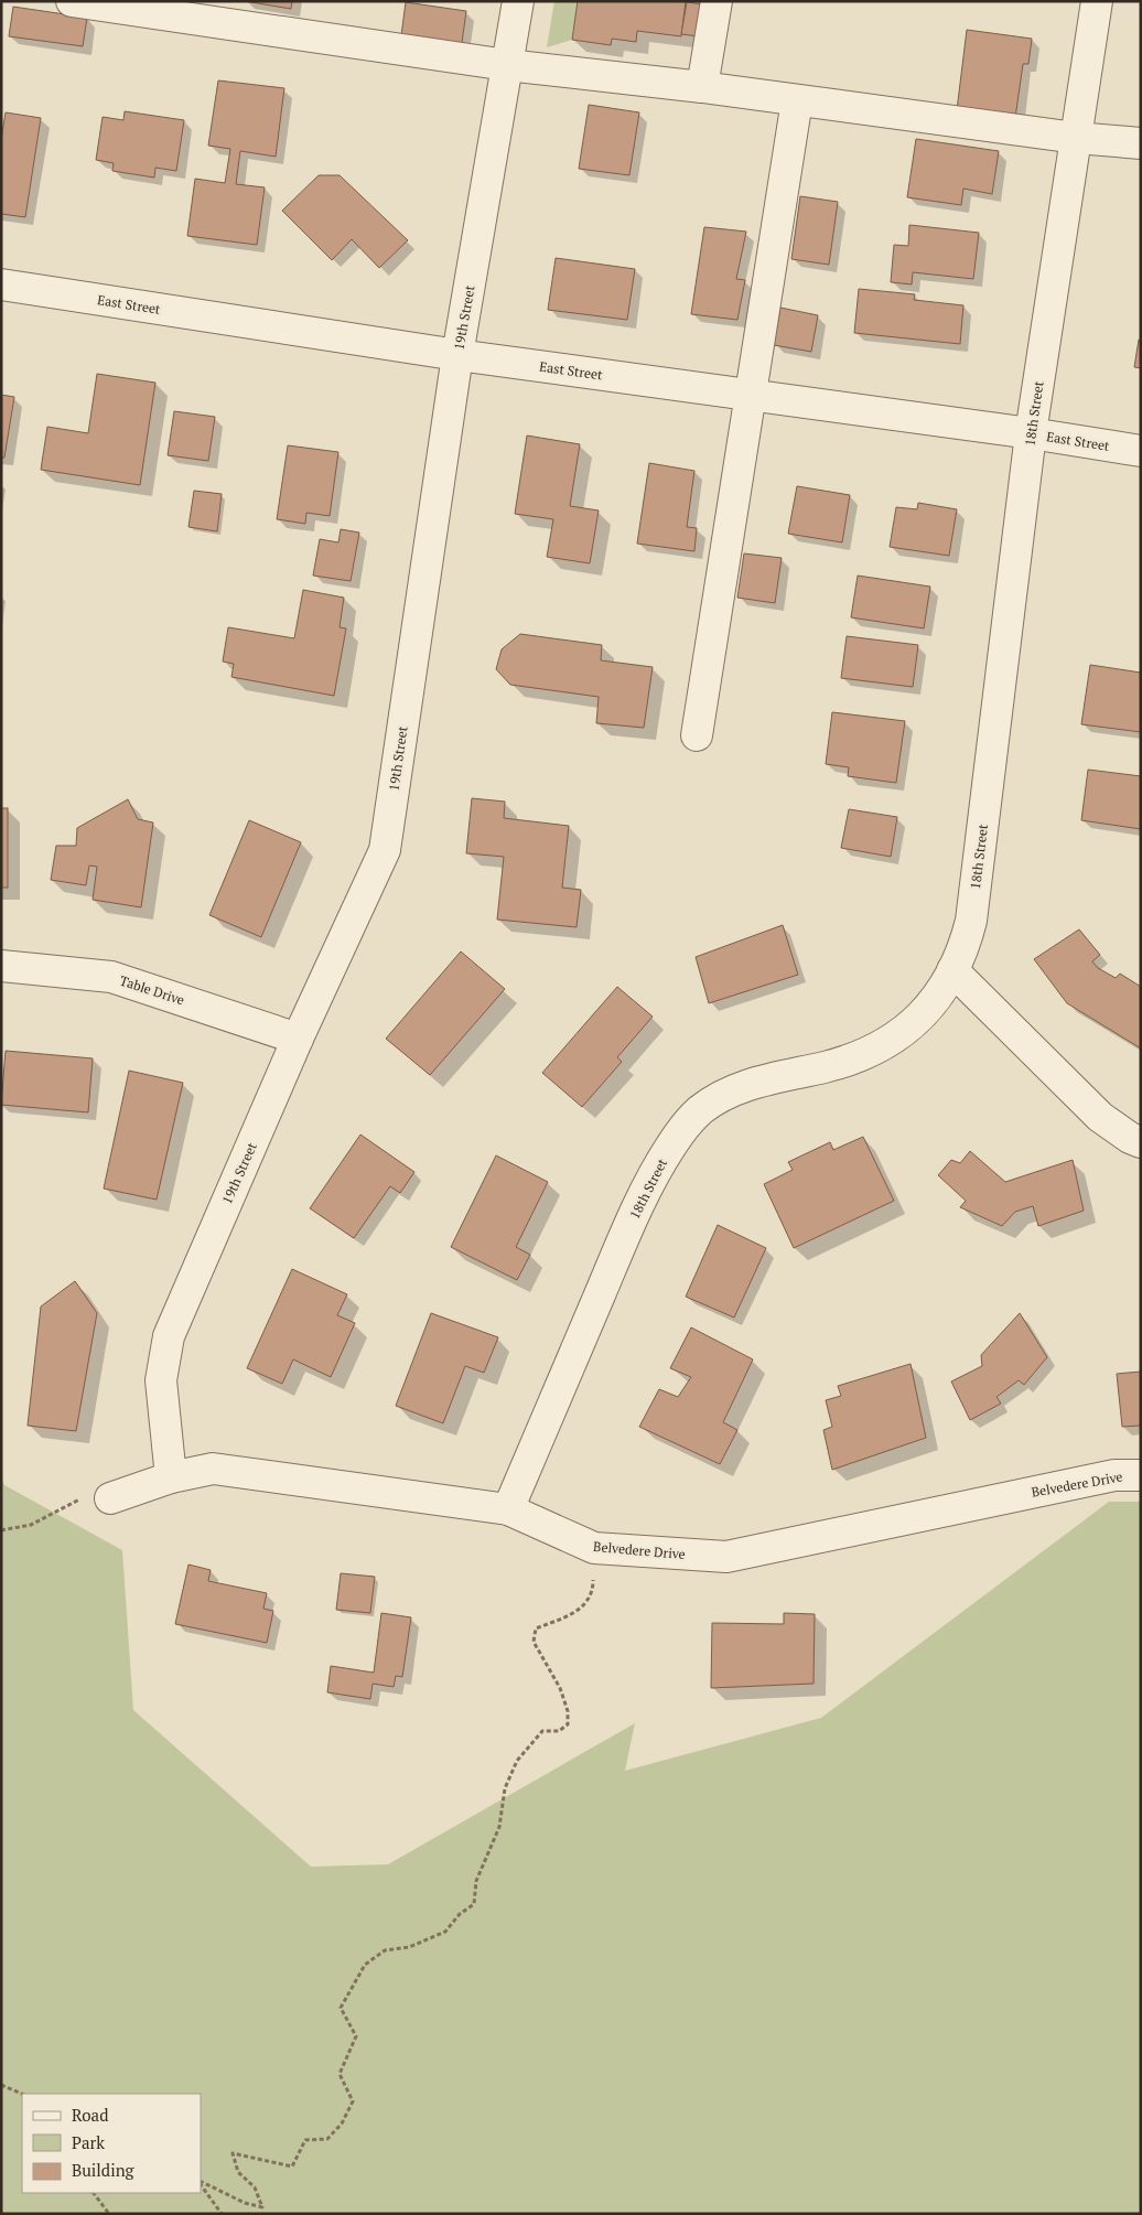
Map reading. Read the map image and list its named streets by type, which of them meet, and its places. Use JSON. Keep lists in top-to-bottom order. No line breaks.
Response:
{"streets":{"street":["East Street","19th Street","18th Street","Table Drive","Belvedere Drive"]},"crossings":[["East Street","19th Street"],["East Street","18th Street"],["19th Street","Table Drive"],["19th Street","Belvedere Drive"],["18th Street","Belvedere Drive"]],"legend":["Road","Park","Building"]}
